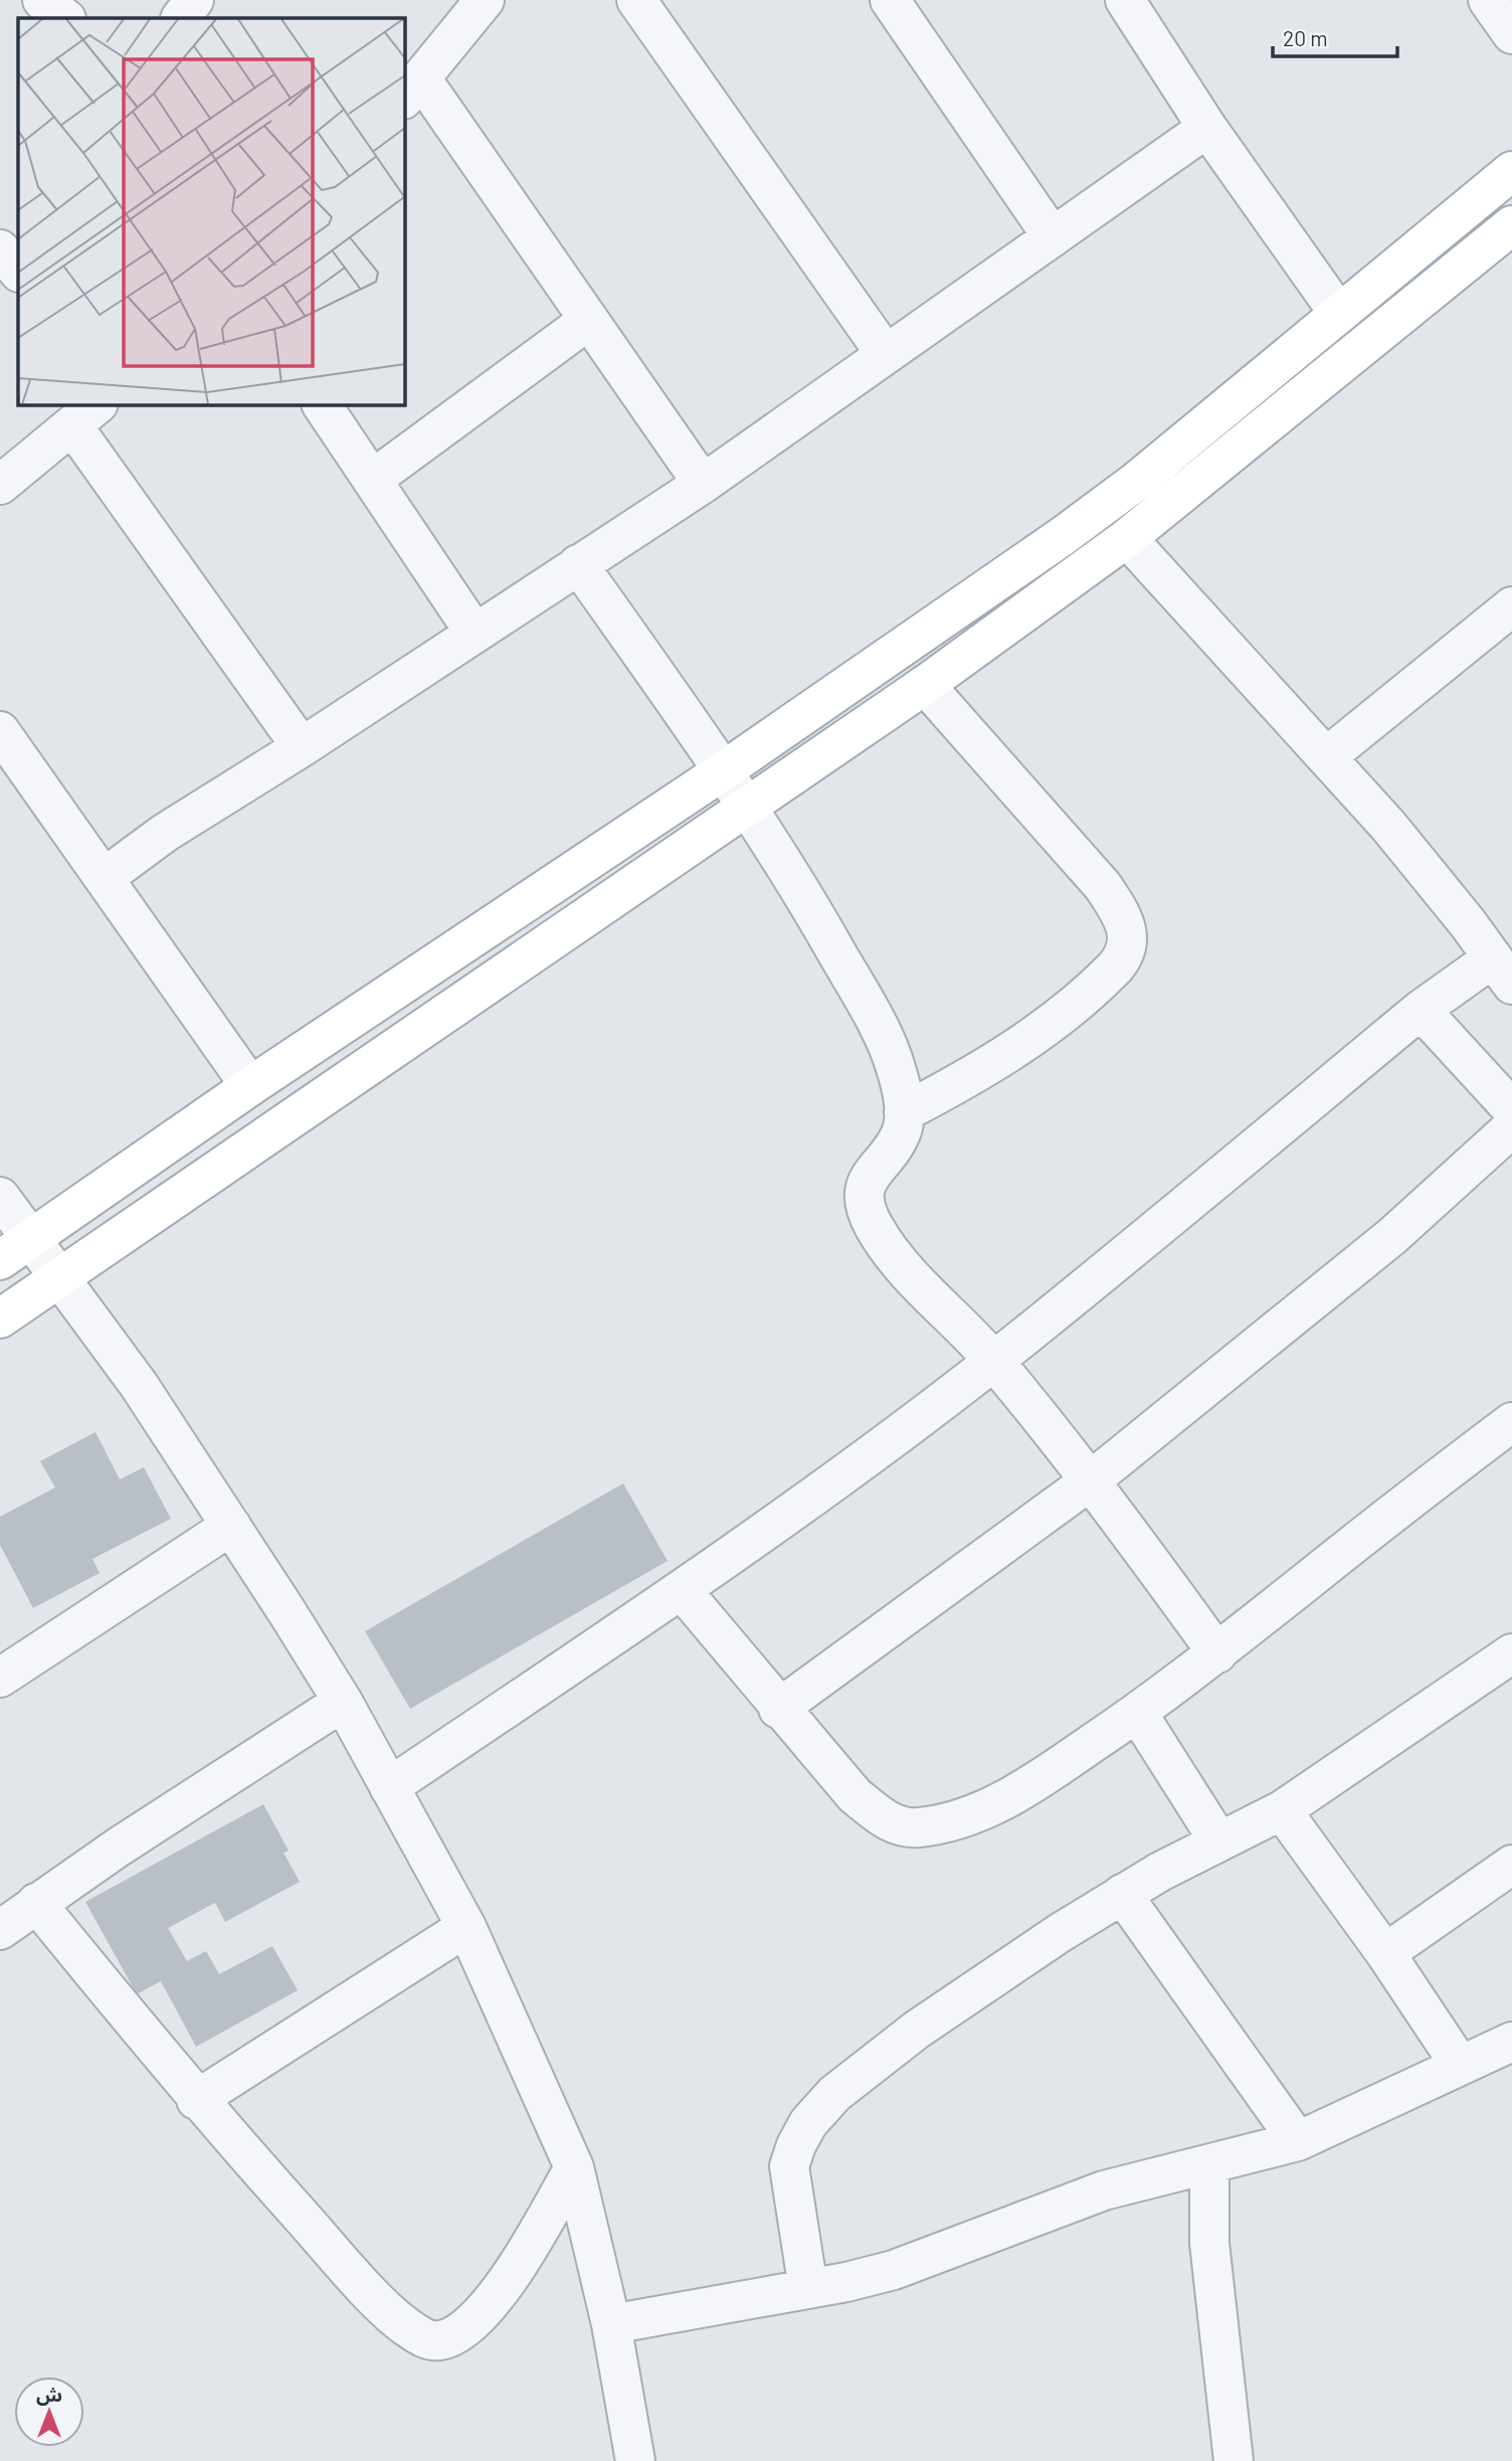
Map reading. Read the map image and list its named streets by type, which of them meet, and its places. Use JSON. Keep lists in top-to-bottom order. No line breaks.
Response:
{"scale_bar":"20 m","north":"top"}
